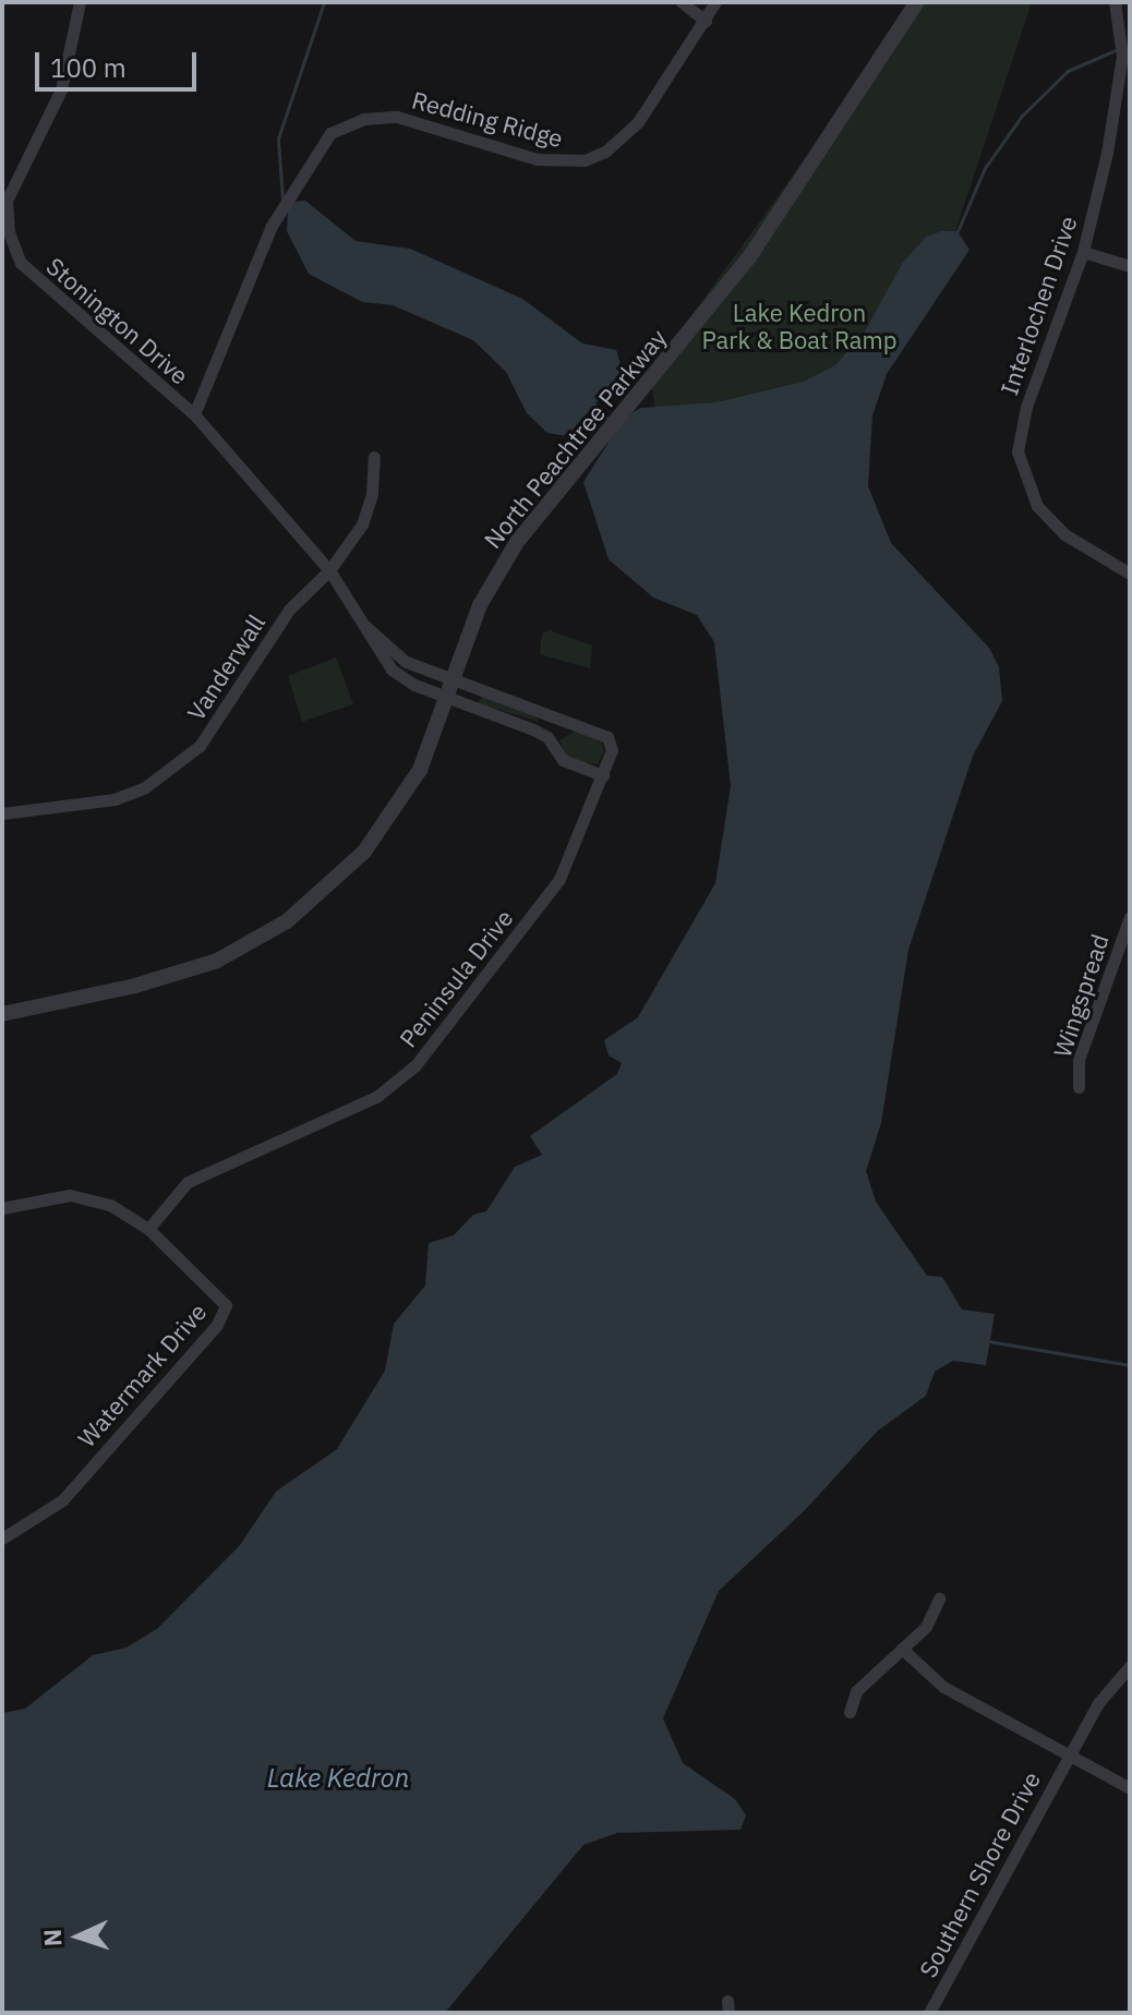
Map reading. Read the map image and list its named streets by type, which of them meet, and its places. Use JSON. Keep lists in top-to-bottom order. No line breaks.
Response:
{"streets":{"street":["Redding Ridge","Interlochen Drive","Stonington Drive","North Peachtree Parkway","Vanderwall","Peninsula Drive","Wingspread","Watermark Drive","Southern Shore Drive"]},"crossings":[["Redding Ridge","Stonington Drive"],["Stonington Drive","North Peachtree Parkway"],["Stonington Drive","Vanderwall"],["Stonington Drive","Peninsula Drive"],["North Peachtree Parkway","Peninsula Drive"],["Peninsula Drive","Watermark Drive"]],"water":["Lake Kedron"],"parks":["Lake Kedron Park & Boat Ramp"],"scale_bar":"100 m","north":"left"}
